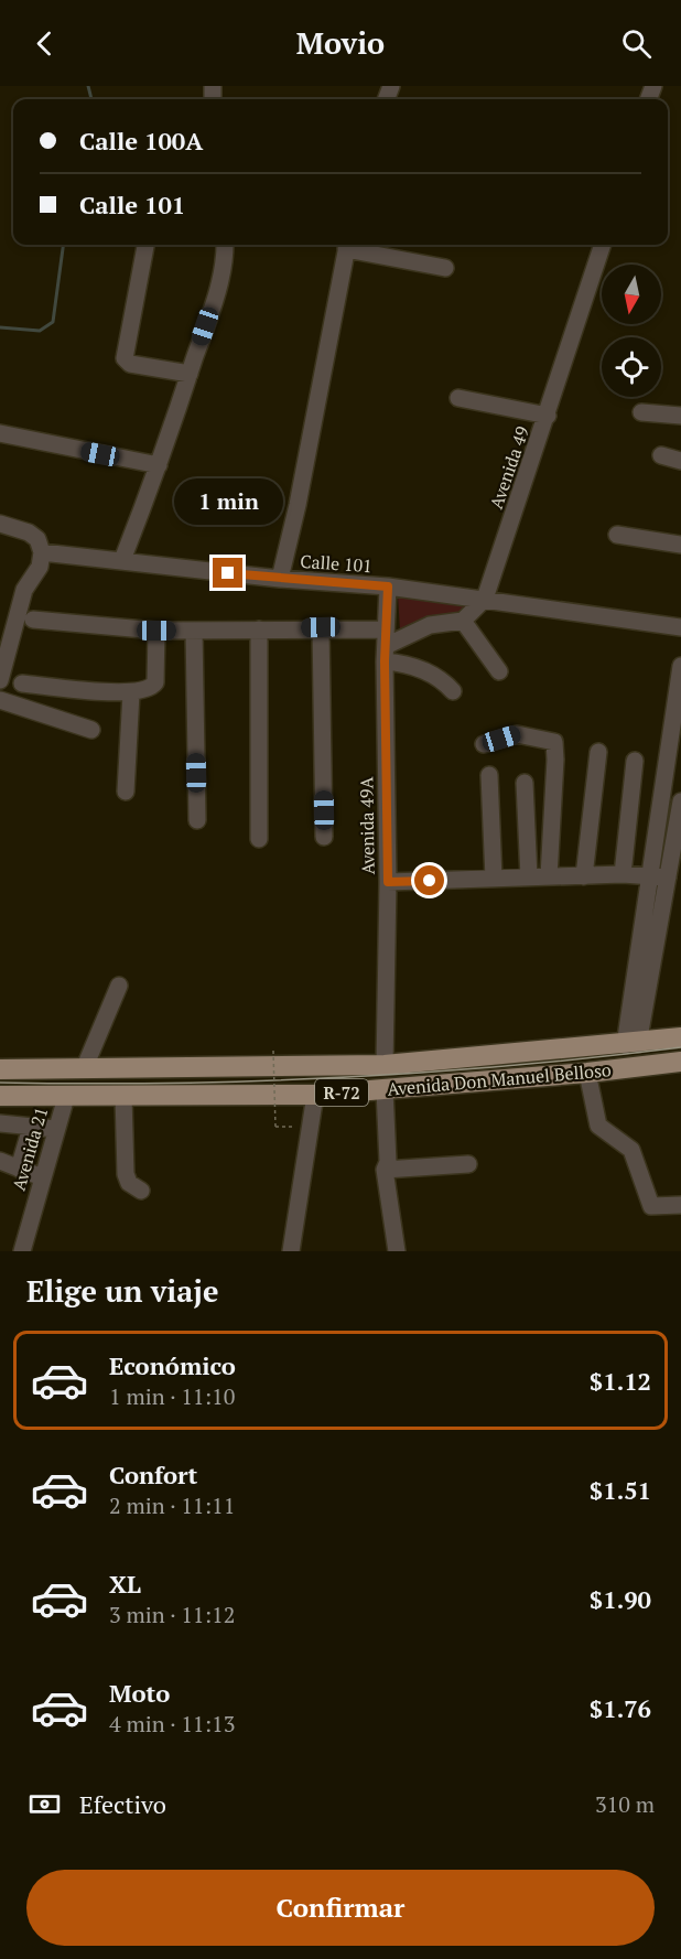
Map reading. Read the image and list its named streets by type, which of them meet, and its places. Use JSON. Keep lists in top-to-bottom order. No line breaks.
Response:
{"streets":{"main road":["Avenida Don Manuel Belloso","R-72"],"street":["Avenida 49","Calle 101","Avenida 49A","Avenida 21"]},"crossings":[["Avenida 49","Calle 101"],["Calle 101","Avenida 49A"],["Avenida 49A","Avenida Don Manuel Belloso"],["Avenida Don Manuel Belloso","Avenida 21"]],"north":"bottom","page":{"header":"Movio","banner":["Calle 100A","Calle 101"],"bubble":"1 min","heading":"Elige un viaje","list":[{"name":"Económico","note":"1 min · 11:10","value":"$1.12"},{"name":"Confort","note":"2 min · 11:11","value":"$1.51"},{"name":"XL","note":"3 min · 11:12","value":"$1.90"},{"name":"Moto","note":"4 min · 11:13","value":"$1.76"}],"pay":["Efectivo","310 m"],"buttons":"Confirmar"}}
